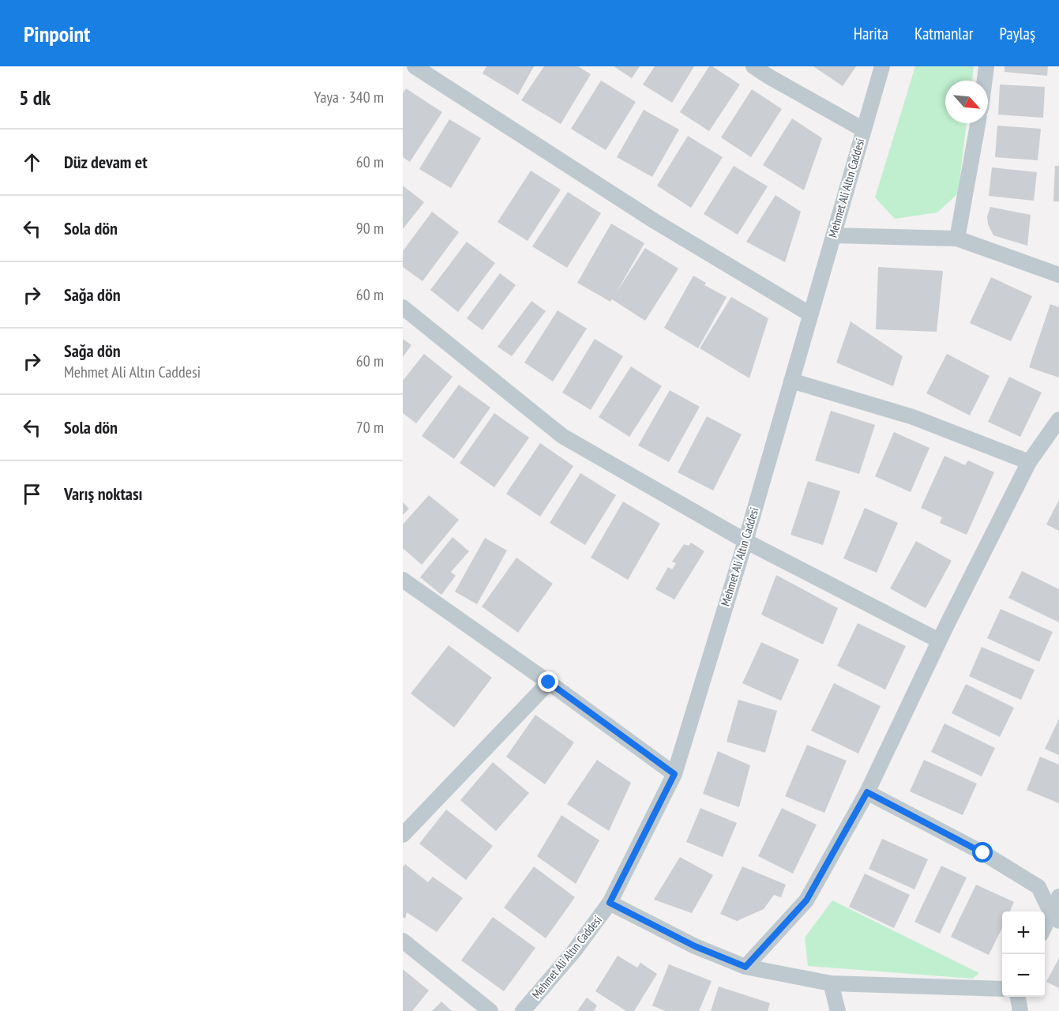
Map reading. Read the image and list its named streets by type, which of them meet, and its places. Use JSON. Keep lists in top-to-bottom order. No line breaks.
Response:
{"streets":{"street":["Mehmet Ali Altın Caddesi"]},"north":"bottom right","page":{"header":"Pinpoint","nav":["Harita","Katmanlar","Paylaş"],"heading":["5 dk","Yaya · 340 m"],"list":[["Düz devam et","60 m"],["Sola dön","90 m"],["Sağa dön","60 m"],["Sağa dön","Mehmet Ali Altın Caddesi","60 m"],["Sola dön","70 m"],"Varış noktası"],"map_buttons":["+","−"]}}
